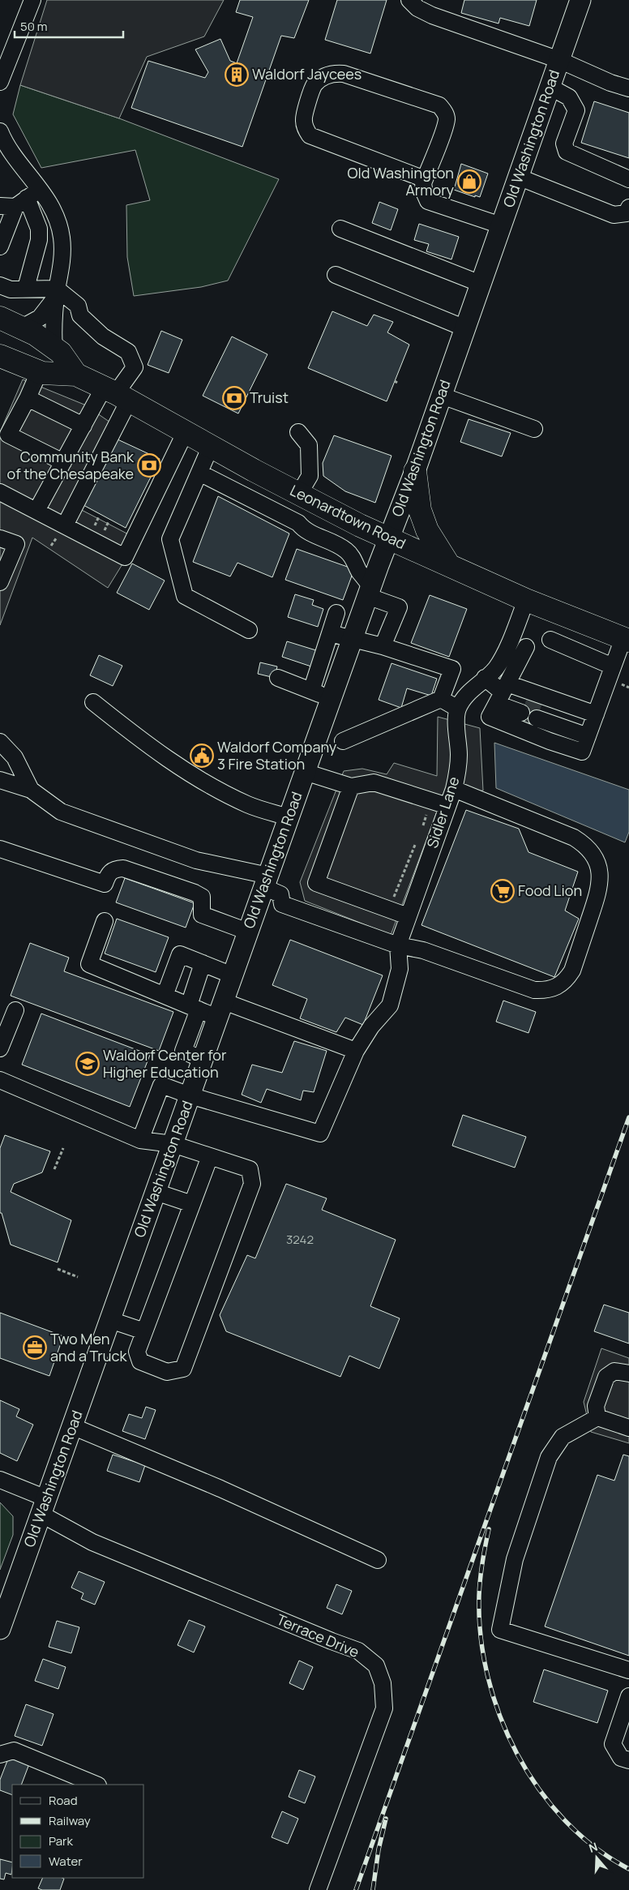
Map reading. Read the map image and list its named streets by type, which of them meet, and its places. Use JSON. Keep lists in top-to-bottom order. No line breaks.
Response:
{"streets":{"highway":["Leonardtown Road"],"main road":["Old Washington Road"],"street":["Sidler Lane","Terrace Drive"]},"crossings":[["Old Washington Road","Leonardtown Road"],["Old Washington Road","Terrace Drive"]],"places":{"building":["Waldorf Jaycees"],"shop":["Old Washington Armory"],"bank":["Truist","Community Bank of the Chesapeake"],"public building":["Waldorf Company 3 Fire Station"],"supermarket":["Food Lion"],"school or university":["Waldorf Center for Higher Education"],"office":["Two Men and a Truck"]},"house_numbers":["3242"],"legend":["Road","Railway","Park","Water"],"scale_bar":"50 m","north":"top"}
